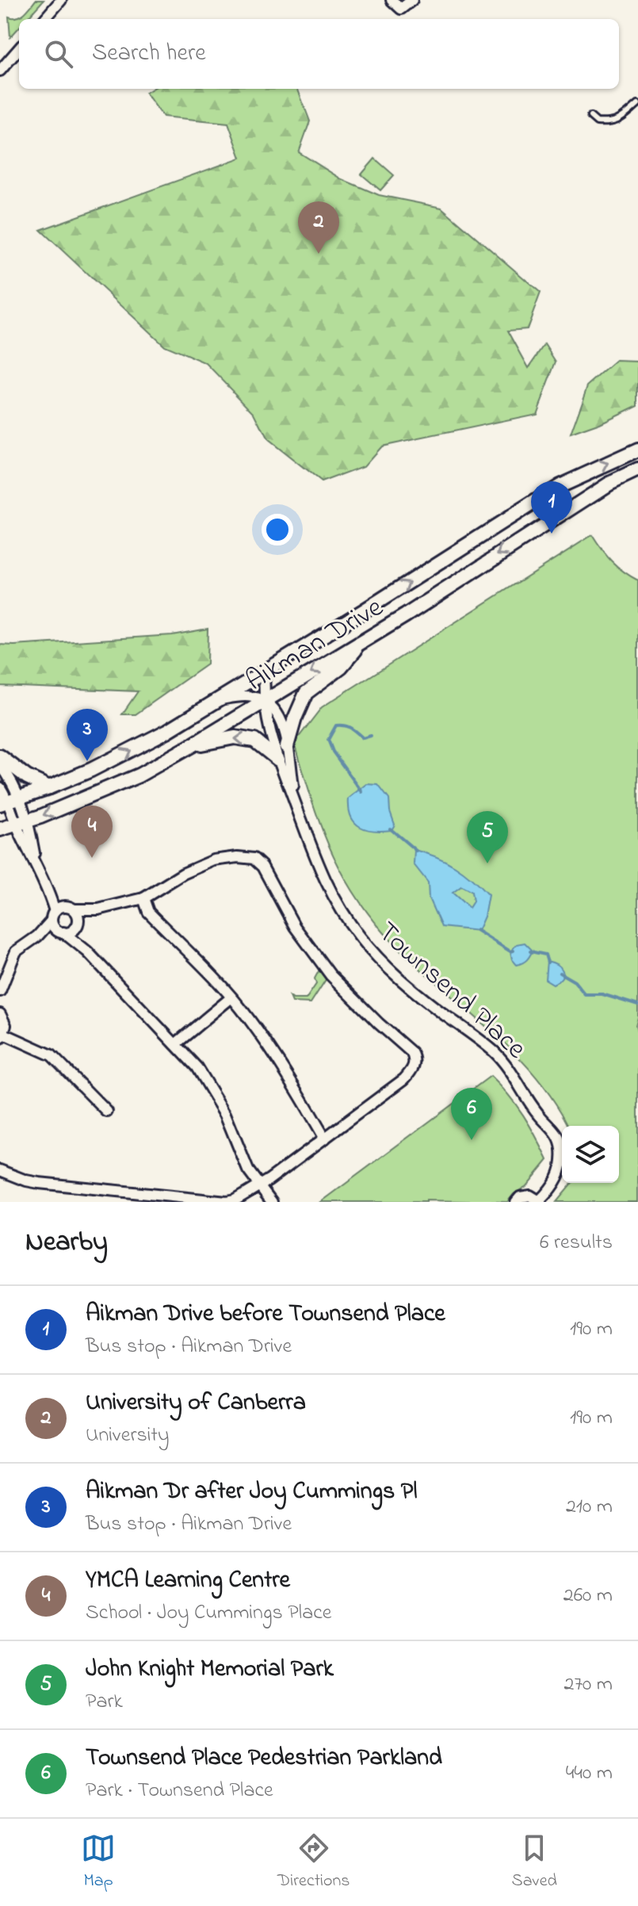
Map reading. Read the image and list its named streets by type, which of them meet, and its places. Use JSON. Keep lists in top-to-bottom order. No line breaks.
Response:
{"streets":{"main road":["Aikman Drive"],"street":["Townsend Place"]},"crossings":[["Aikman Drive","Townsend Place"]],"page":{"search":"Search here","pins":["2","1","3","4","5","6"],"heading":["Nearby","6 results"],"list":[{"mark":"1","name":"Aikman Drive before Townsend Place","note":"Bus stop · Aikman Drive","value":"190 m"},{"mark":"2","name":"University of Canberra","note":"University","value":"190 m"},{"mark":"3","name":"Aikman Dr after Joy Cummings Pl","note":"Bus stop · Aikman Drive","value":"210 m"},{"mark":"4","name":"YMCA Learning Centre","note":"School · Joy Cummings Place","value":"260 m"},{"mark":"5","name":"John Knight Memorial Park","note":"Park","value":"270 m"},{"mark":"6","name":"Townsend Place Pedestrian Parkland","note":"Park · Townsend Place","value":"440 m"}],"nav":["Map","Directions","Saved"]}}
